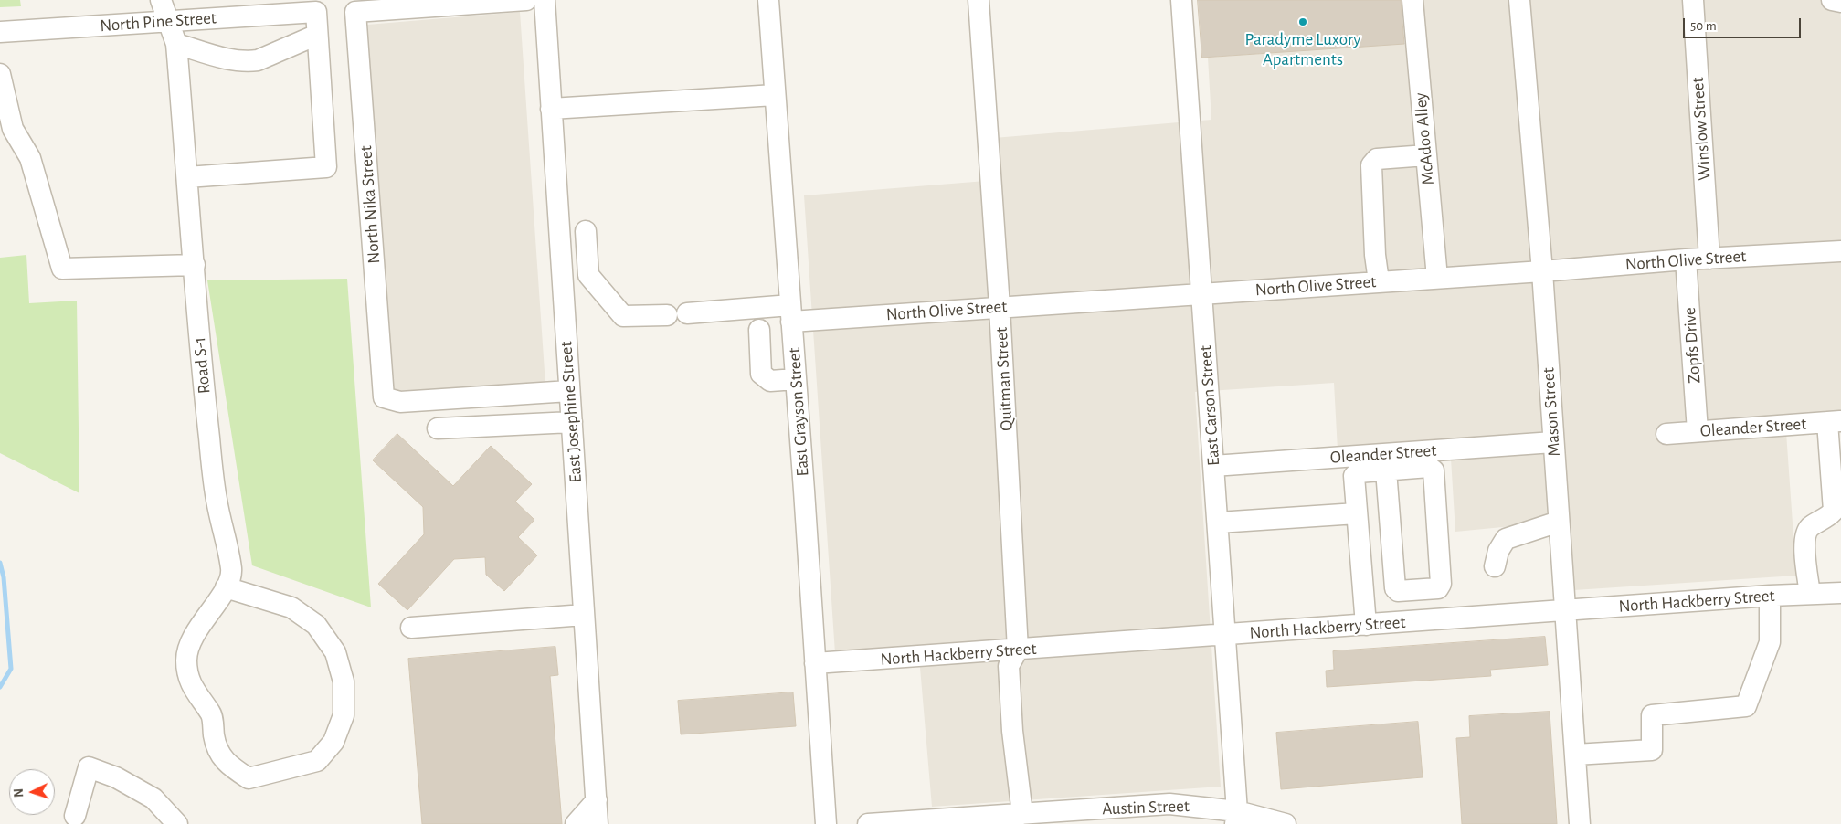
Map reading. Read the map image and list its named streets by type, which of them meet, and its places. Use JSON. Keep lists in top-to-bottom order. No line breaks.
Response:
{"streets":{"street":["North Pine Street","Winslow Street","McAdoo Alley","North Nika Street","North Olive Street","Zopfs Drive","Road S-1","Quitman Street","East Carson Street","East Josephine Street","East Grayson Street","Mason Street","Oleander Street","North Hackberry Street","Austin Street"]},"crossings":[["North Pine Street","Road S-1"],["Winslow Street","North Olive Street"],["McAdoo Alley","North Olive Street"],["North Nika Street","East Josephine Street"],["North Olive Street","Zopfs Drive"],["North Olive Street","Quitman Street"],["North Olive Street","East Carson Street"],["North Olive Street","East Grayson Street"],["North Olive Street","Mason Street"],["Zopfs Drive","Oleander Street"],["Quitman Street","North Hackberry Street"],["East Carson Street","Oleander Street"],["East Carson Street","North Hackberry Street"],["East Carson Street","Austin Street"],["East Grayson Street","North Hackberry Street"],["Mason Street","Oleander Street"],["Mason Street","North Hackberry Street"]],"places":["Paradyme Luxory Apartments"],"scale_bar":"50 m","north":"left"}
